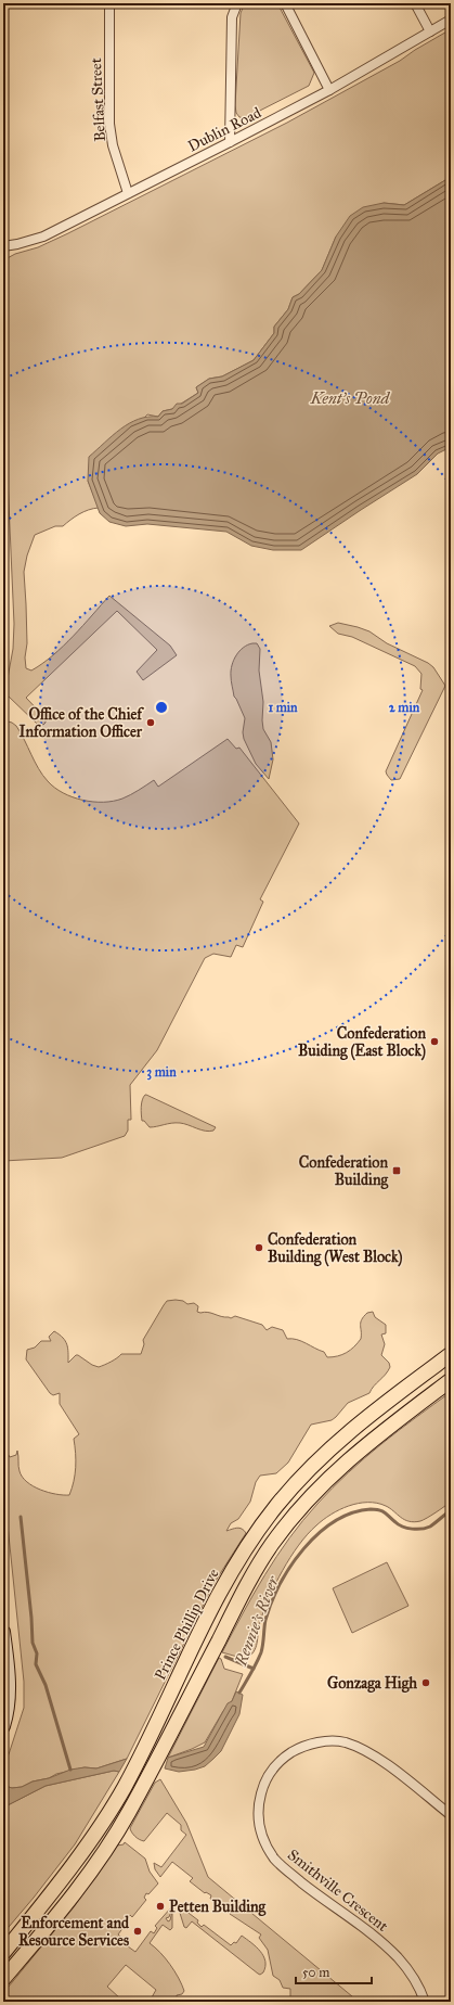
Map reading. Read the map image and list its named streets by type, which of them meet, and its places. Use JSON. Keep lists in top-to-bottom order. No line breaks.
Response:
{"streets":{"main road":["Prince Phillip Drive"],"street":["Belfast Street","Dublin Road","Smithville Crescent"]},"crossings":[["Belfast Street","Dublin Road"]],"water":["Kent's Pond","Rennie's River"],"places":{"other":["Office of the Chief Information Officer","Confederation Buiding (East Block)","Confederation Building (West Block)","Gonzaga High","Petten Building","Enforcement and Resource Services"],"transit":["Confederation Building"]},"scale_bar":"50 m","rings":["1 min","2 min","3 min"]}
